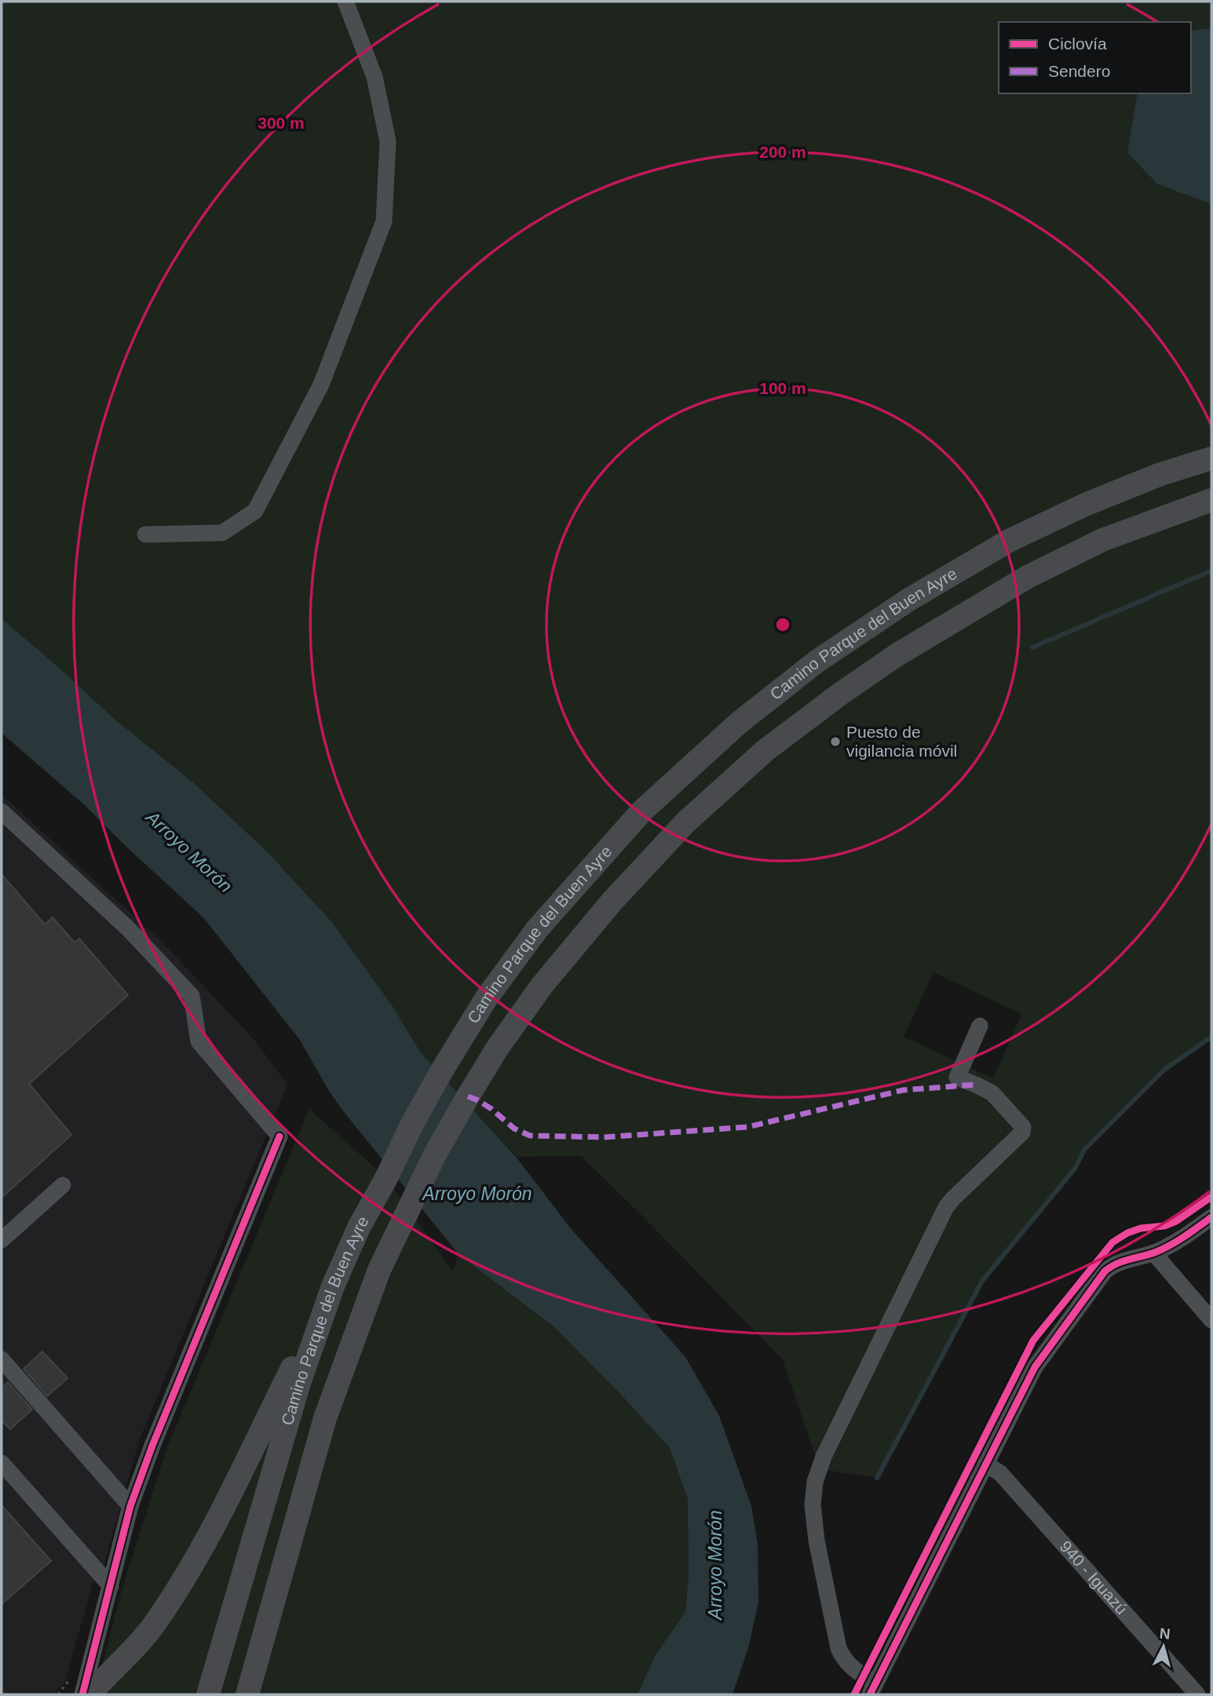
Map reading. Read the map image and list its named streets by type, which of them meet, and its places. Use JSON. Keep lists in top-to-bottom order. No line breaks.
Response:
{"streets":{"highway":["Camino Parque del Buen Ayre"],"street":["940 - Iguazú"]},"water":["Arroyo Morón"],"places":["Puesto de vigilancia móvil"],"legend":["Ciclovía","Sendero"],"north":"top","rings":["300 m","200 m","100 m"]}
